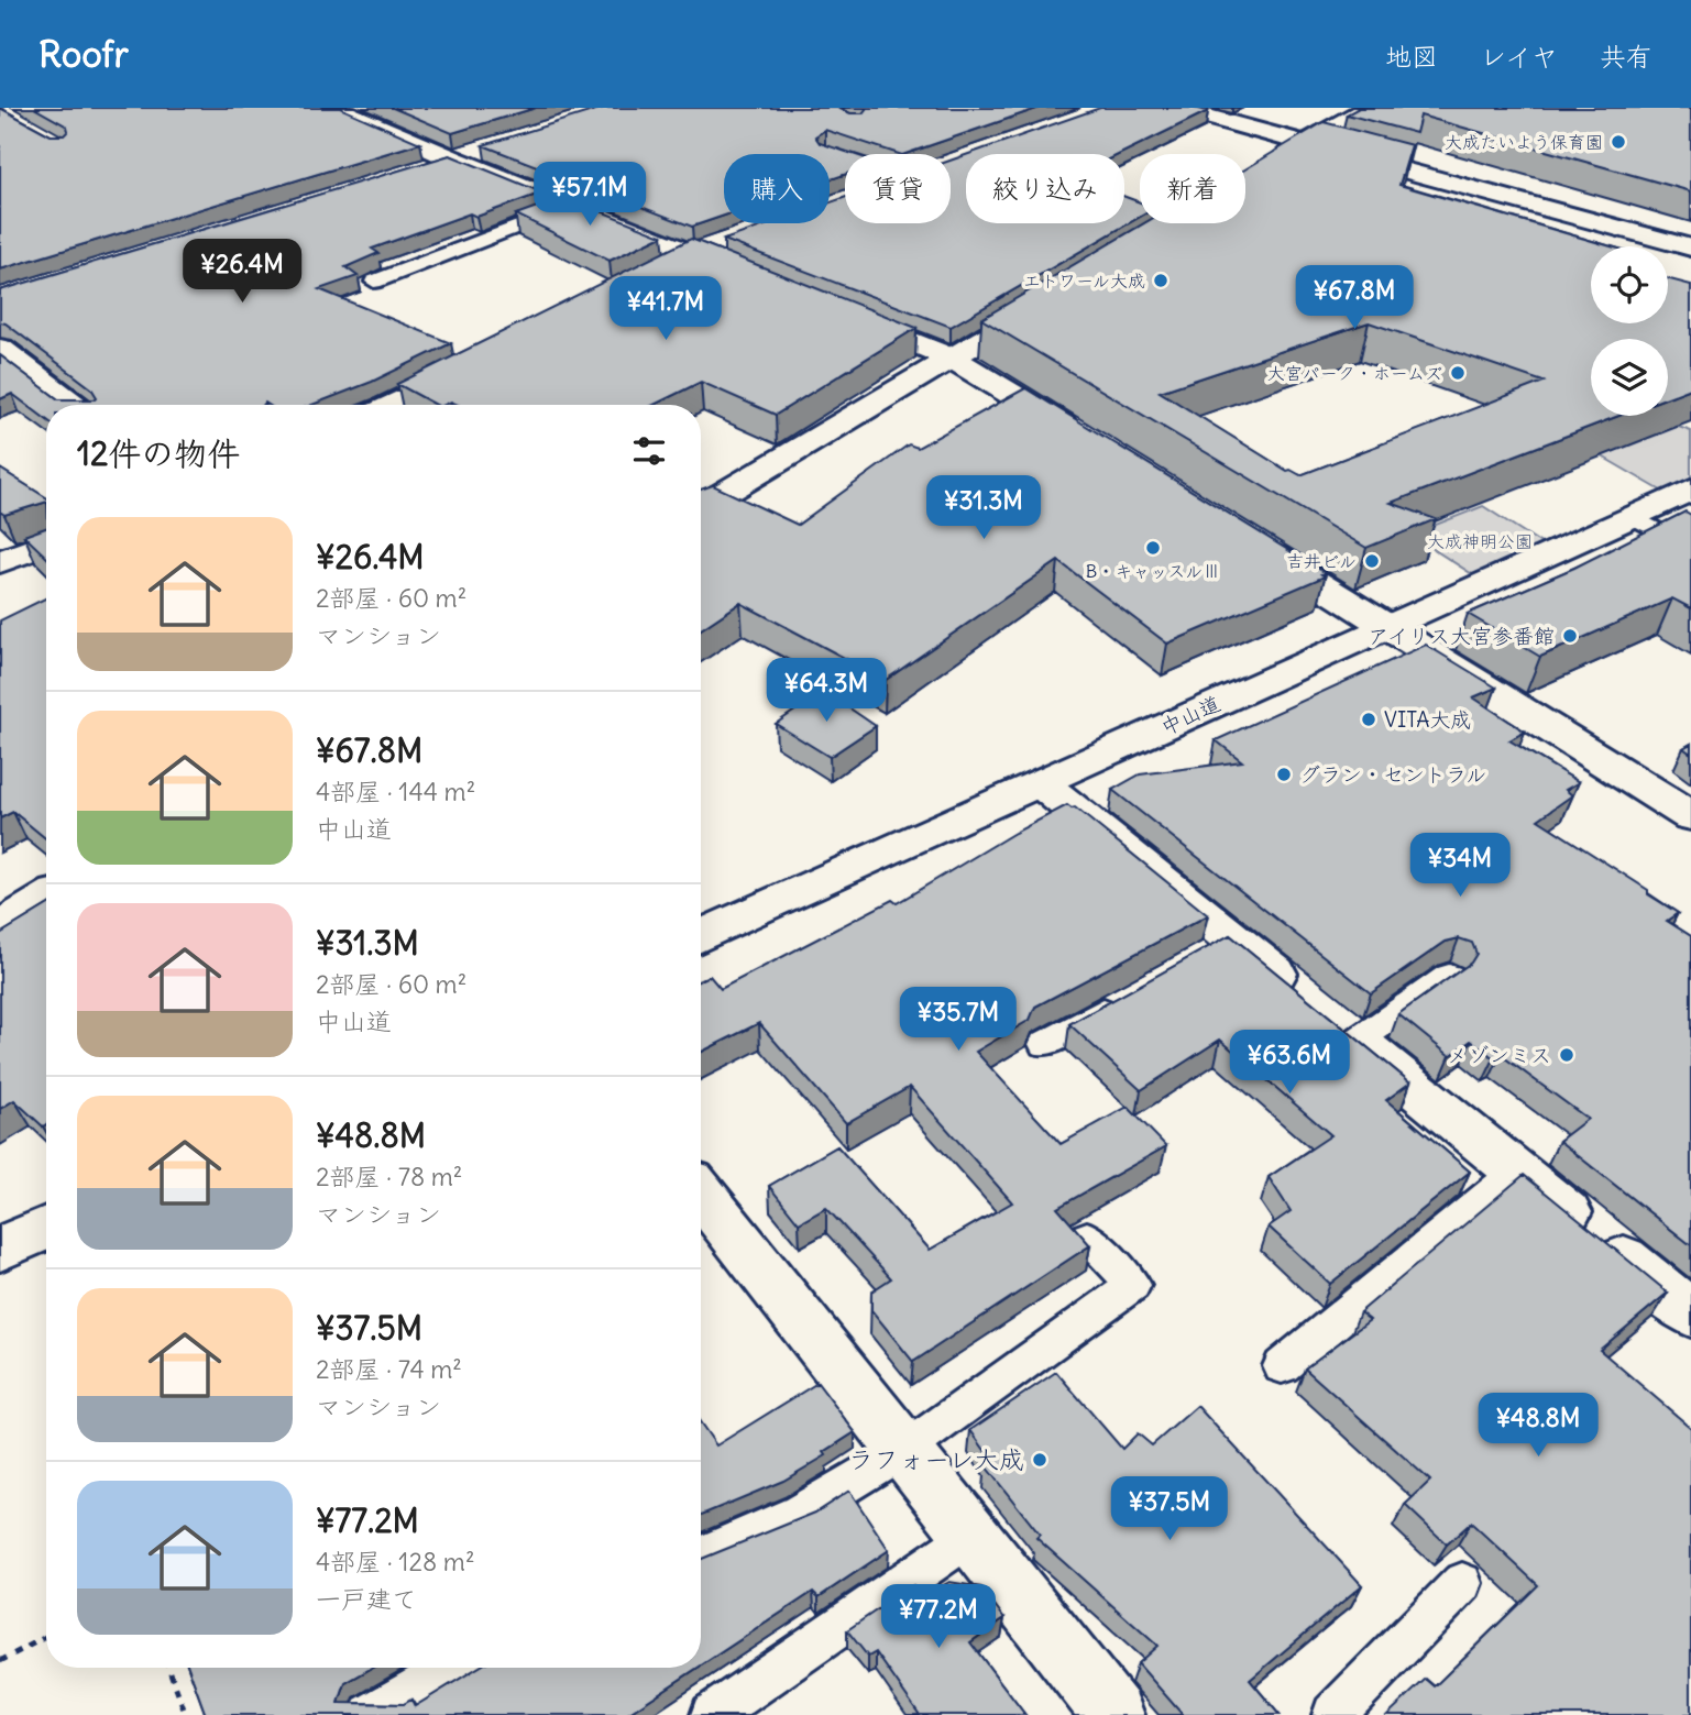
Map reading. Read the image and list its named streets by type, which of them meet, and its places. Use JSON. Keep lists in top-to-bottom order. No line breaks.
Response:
{"streets":{"main road":["中山道"]},"parks":["大成神明公園"],"places":["大成たいよう保育園","エトワール大成","大宮パーク・ホームズ","B・キャッスルⅢ","吉井ビル","アイリス大宮参番館","VITA大成","グラン・セントラル","メゾンミス","ラフォーレ大成"],"page":{"header":"Roofr","nav":["地図","レイヤ","共有"],"chip":["購入","賃貸","絞り込み","新着"],"price":["¥57.1M","¥26.4M","¥67.8M","¥41.7M","¥31.3M","¥64.3M","¥34M","¥35.7M","¥63.6M","¥48.8M","¥37.5M","¥77.2M"],"heading":"12件の物件","list":[{"name":"¥26.4M","note":"2部屋 · 60 m² · マンション"},{"name":"¥67.8M","note":"4部屋 · 144 m² · 中山道"},{"name":"¥31.3M","note":"2部屋 · 60 m² · 中山道"},{"name":"¥48.8M","note":"2部屋 · 78 m² · マンション"},{"name":"¥37.5M","note":"2部屋 · 74 m² · マンション"},{"name":"¥77.2M","note":"4部屋 · 128 m² · 一戸建て"}]}}
